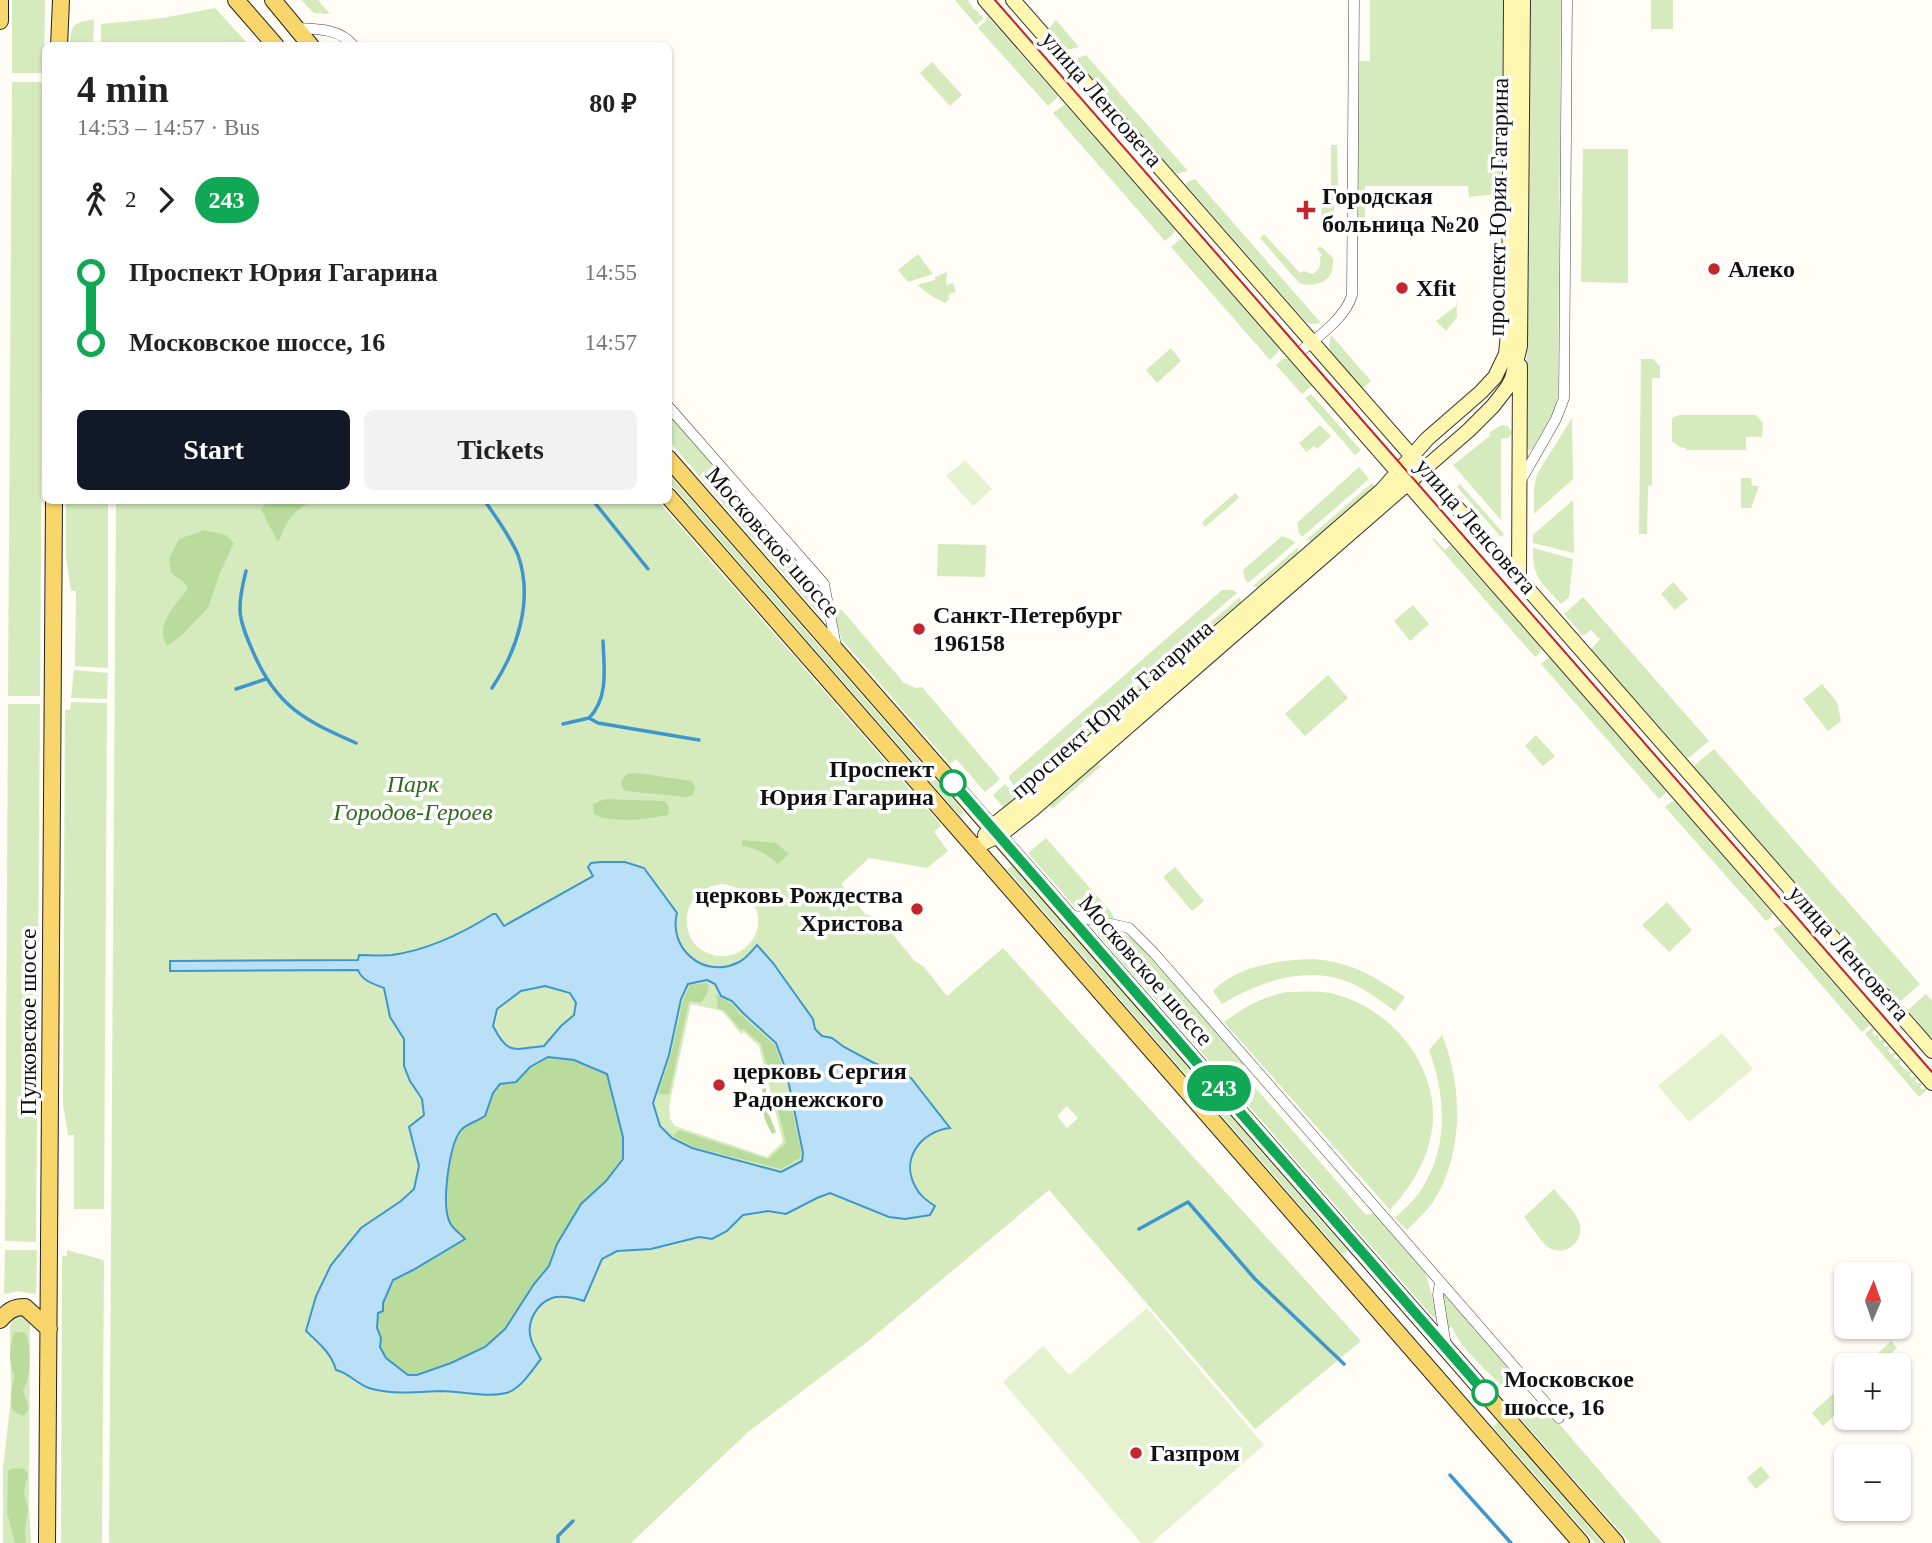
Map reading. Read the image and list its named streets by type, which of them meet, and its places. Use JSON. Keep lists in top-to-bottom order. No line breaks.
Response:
{"streets":{"main road":["Московское шоссе","Пулковское шоссе"],"street":["улица Ленсовета","проспект Юрия Гагарина"]},"crossings":[["улица Ленсовета","проспект Юрия Гагарина"],["проспект Юрия Гагарина","Московское шоссе"]],"parks":["Парк Городов-Героев"],"places":{"health":["Городская больница №20"],"other":["Алеко","Xfit","Санкт-Петербург 196158","Проспект Юрия Гагарина","церковь Рождества Христова","церковь Сергия Радонежского","Московское шоссе, 16","Газпром"]},"lines":["bus line 243"],"north":"top","page":{"on_map":"243","heading":["4 min","14:53 – 14:57 · Bus","80 ₽"],"legs":["2","243"],"list":[{"name":"Проспект Юрия Гагарина","value":"14:55"},{"name":"Московское шоссе, 16","value":"14:57"}],"buttons":["Start","Tickets"],"map_buttons":["+","−"]}}
